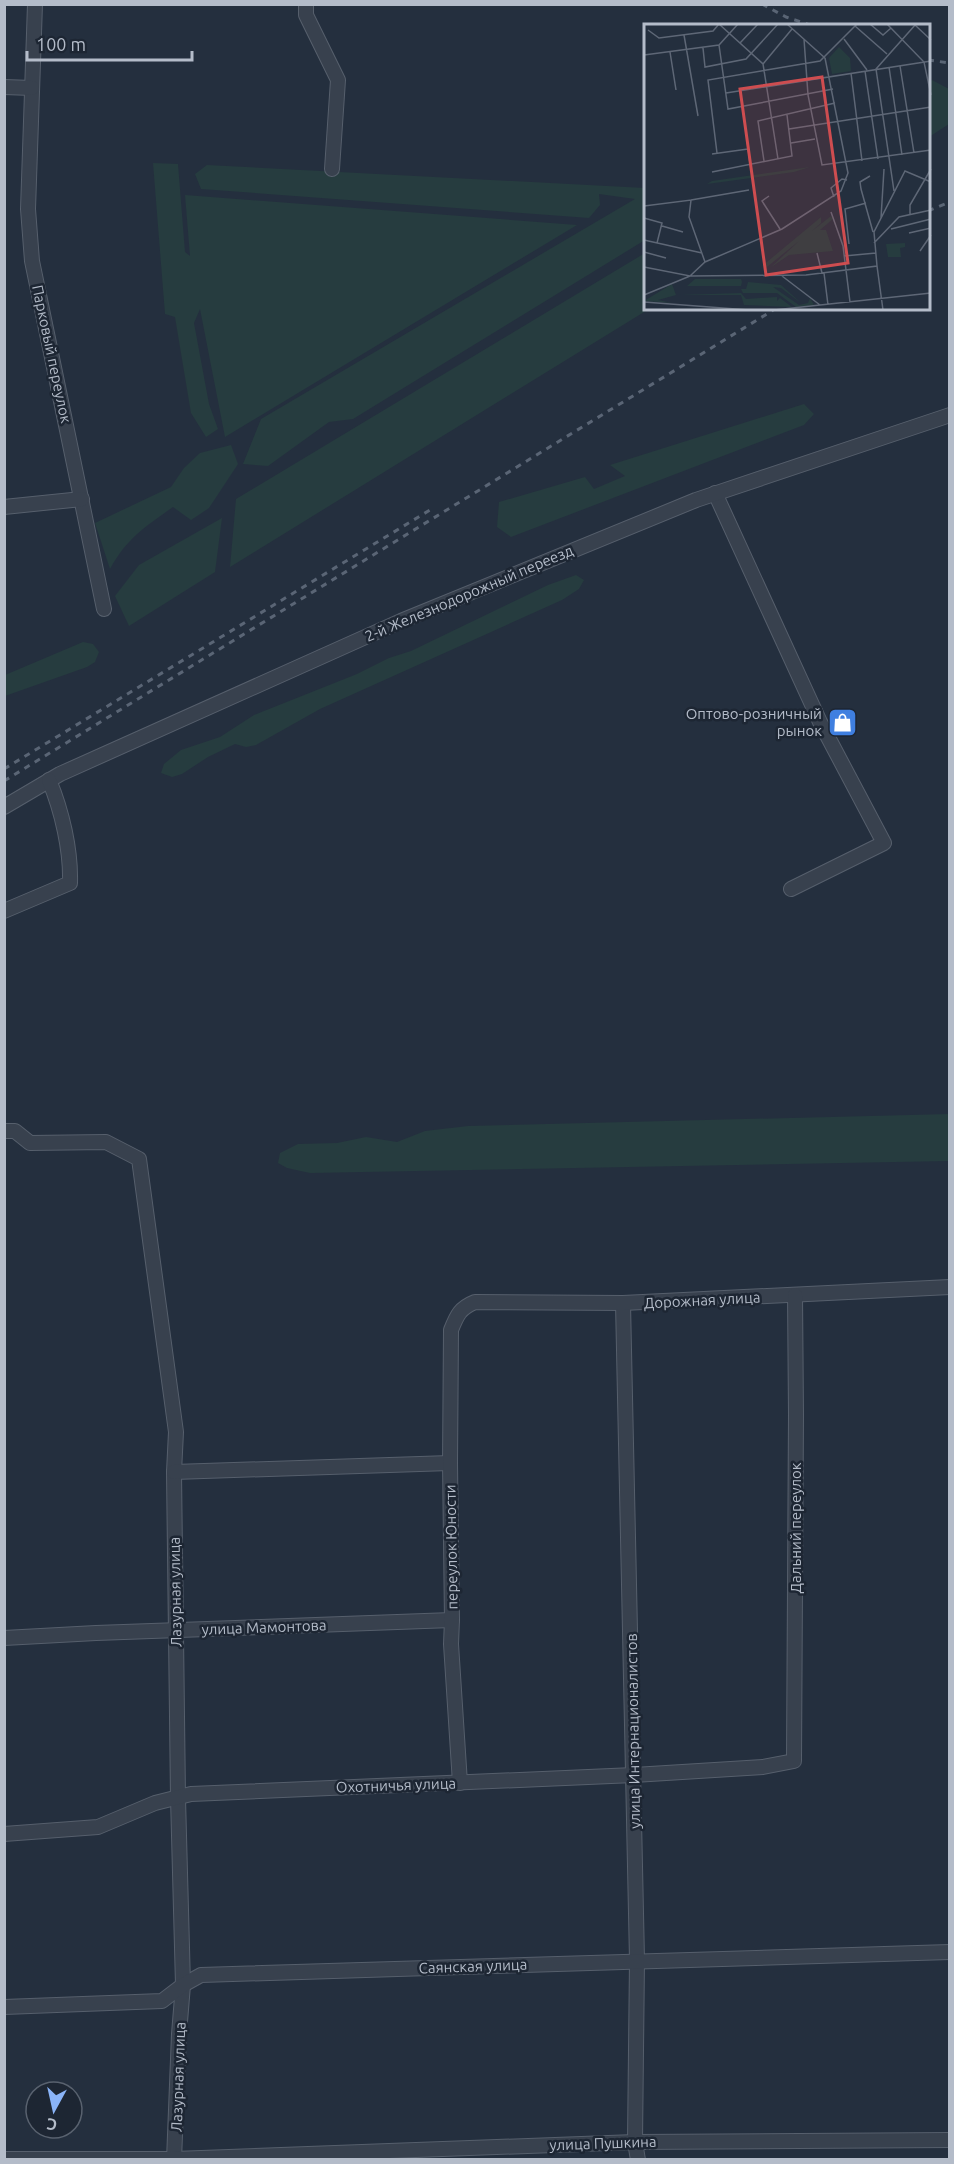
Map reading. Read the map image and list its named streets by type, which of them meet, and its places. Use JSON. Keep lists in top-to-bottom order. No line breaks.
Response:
{"streets":{"street":["Парковый переулок","2-й Железнодорожный переезд","Дорожная улица","Дальний переулок","переулок Юности","Лазурная улица","улица Мамонтова","улица Интернационалистов","Охотничья улица","Саянская улица","улица Пушкина"]},"crossings":[["Дорожная улица","Дальний переулок"],["Дорожная улица","переулок Юности"],["Дорожная улица","улица Интернационалистов"],["Дальний переулок","Охотничья улица"],["переулок Юности","улица Мамонтова"],["переулок Юности","Охотничья улица"],["Лазурная улица","улица Мамонтова"],["Лазурная улица","Охотничья улица"],["Лазурная улица","Саянская улица"],["Лазурная улица","улица Пушкина"],["улица Интернационалистов","Охотничья улица"],["улица Интернационалистов","Саянская улица"],["улица Интернационалистов","улица Пушкина"]],"places":{"shop":["Оптово-розничный рынок"]},"scale_bar":"100 m","north":"bottom"}
